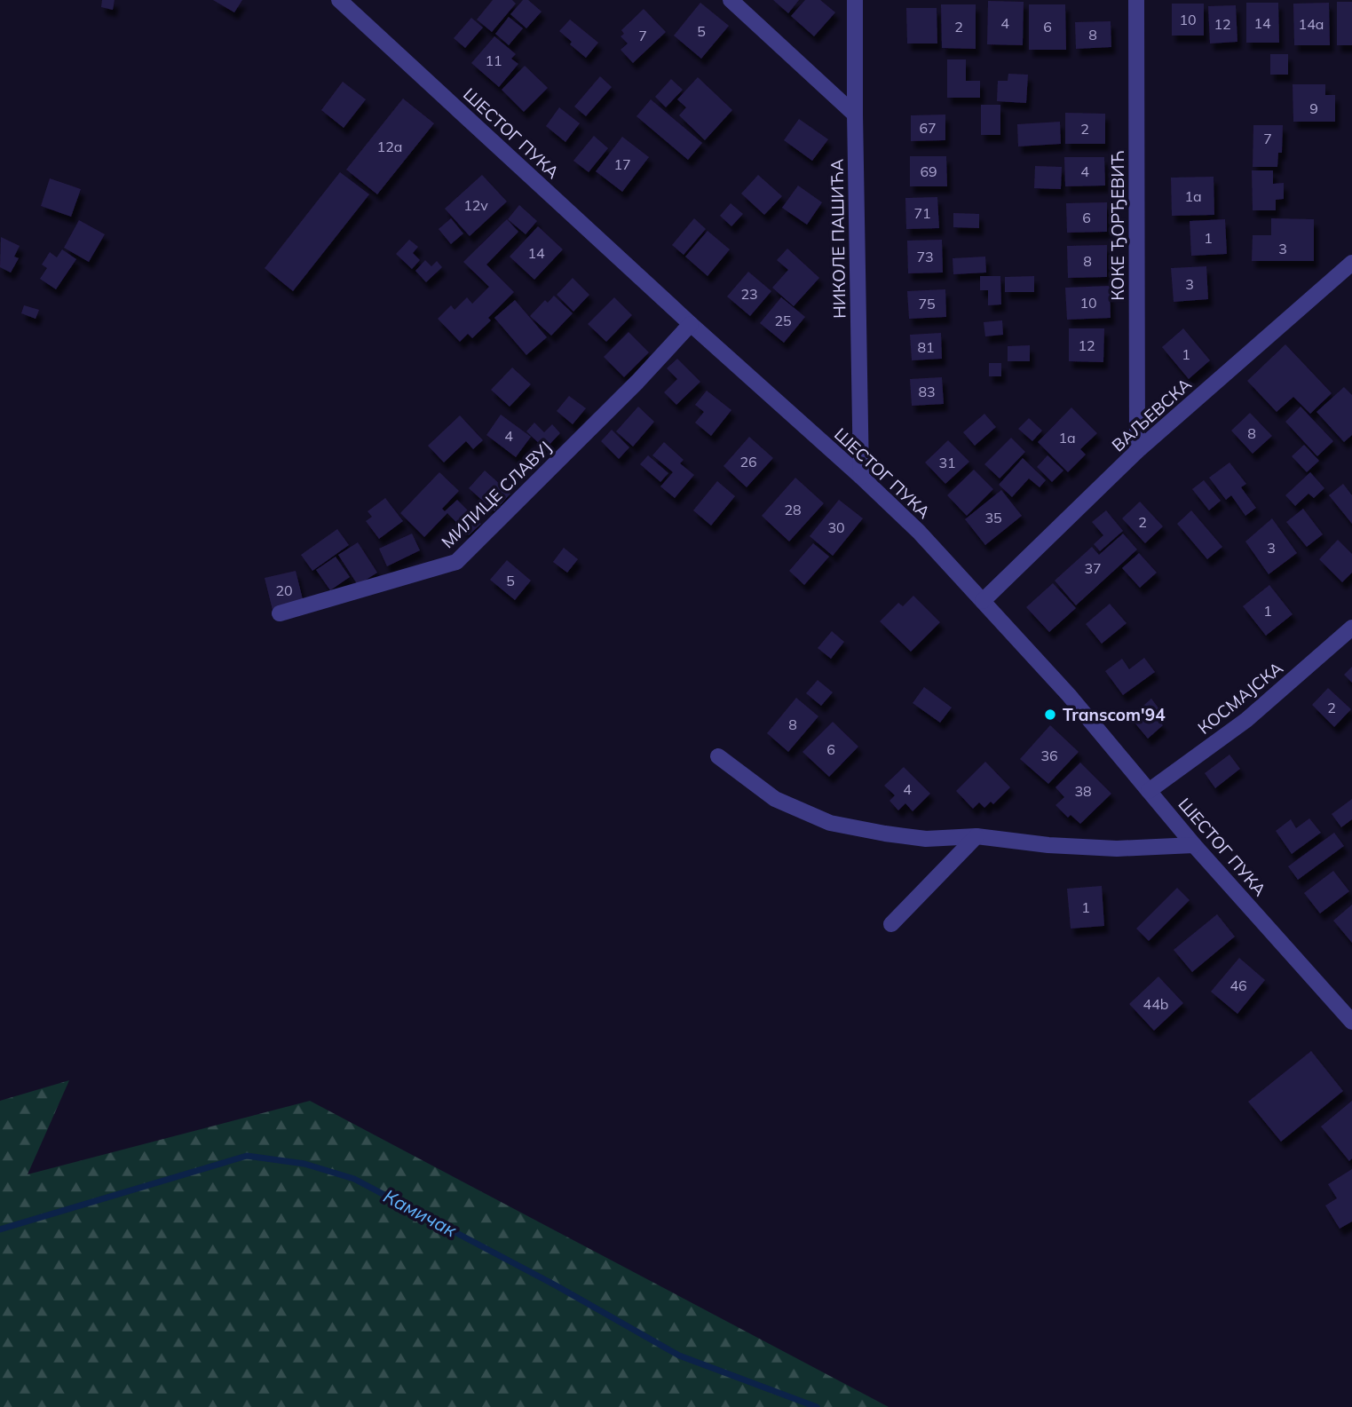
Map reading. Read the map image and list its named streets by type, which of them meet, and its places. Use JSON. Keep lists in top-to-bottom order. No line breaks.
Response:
{"streets":{"street":["ШЕСТОГ ПУКА","КОКЕ ЂОРЂЕВИЋ","НИКОЛЕ ПАШИЋА","ВАЉЕВСКА","МИЛИЦЕ СЛАВУЈ","КОСМАЈСКА"]},"crossings":[["ШЕСТОГ ПУКА","НИКОЛЕ ПАШИЋА"],["ШЕСТОГ ПУКА","ВАЉЕВСКА"],["ШЕСТОГ ПУКА","МИЛИЦЕ СЛАВУЈ"],["ШЕСТОГ ПУКА","КОСМАЈСКА"],["КОКЕ ЂОРЂЕВИЋ","ВАЉЕВСКА"]],"water":["Камичак"],"places":["Transcom'94"],"house_numbers":["10","4","14","12","14a","2","6","5","8","7","11","9","67","2","7","12a","17","69","4","1a","12v","71","6","1","3","14","73","8","3","23","10","75","25","12","81","1","83","8","4","1a","26","31","28","35","2","30","3","37","5","20","1","2","8","6","36","4","38","1","46","44b"]}
